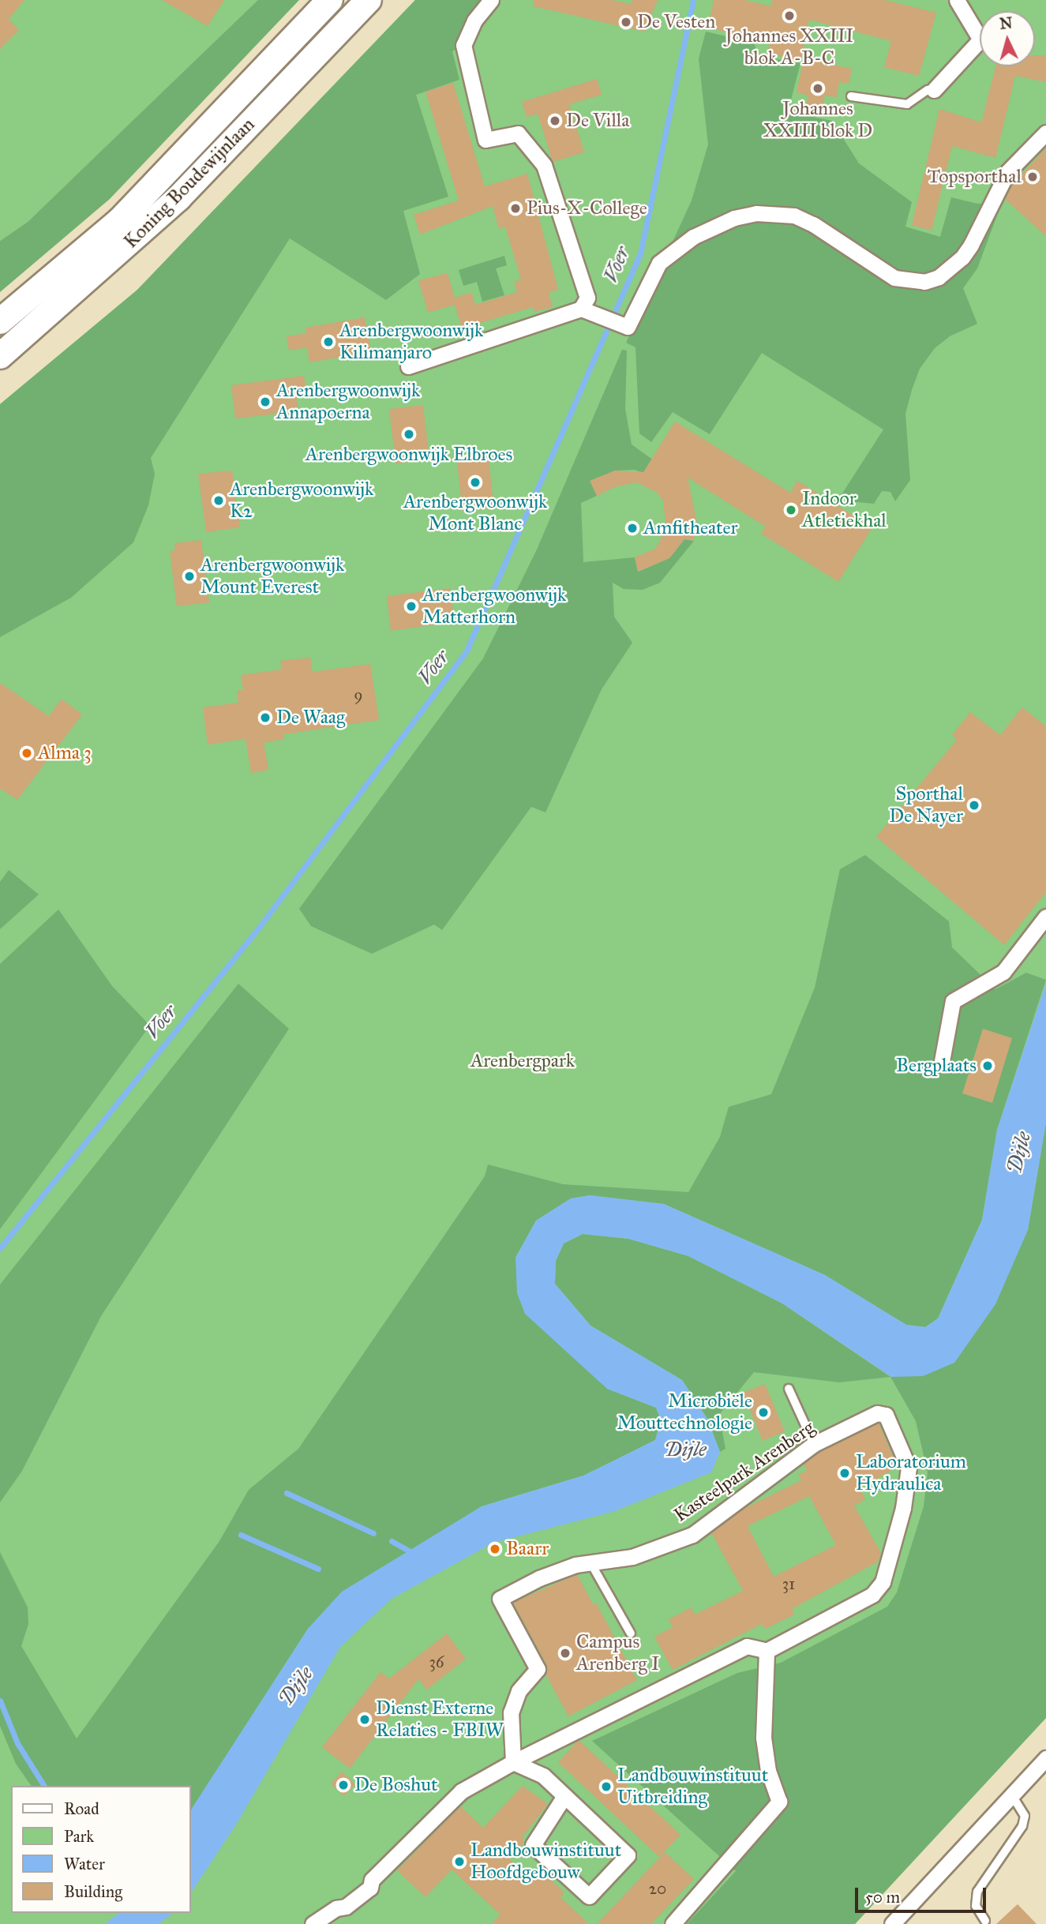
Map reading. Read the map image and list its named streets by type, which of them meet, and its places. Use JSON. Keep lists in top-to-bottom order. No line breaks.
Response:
{"streets":{"highway":["Koning Boudewijnlaan"],"street":["Kasteelpark Arenberg"]},"water":["Voer","Dijle"],"parks":["Arenbergpark"],"places":["Johannes XXIII blok A-B-C","De Vesten","Johannes XXIII blok D","De Villa","Topsporthal","Pius-X-College","Arenbergwoonwijk Kilimanjaro","Arenbergwoonwijk Annapoerna","Arenbergwoonwijk Elbroes","Arenbergwoonwijk Mont Blanc","Arenbergwoonwijk K2","Indoor Atletiekhal","Amfitheater","Arenbergwoonwijk Mount Everest","Arenbergwoonwijk Matterhorn","De Waag","Alma 3","Sporthal De Nayer","Bergplaats","Microbiële Mouttechnologie","Laboratorium Hydraulica","Baarr","Campus Arenberg I","Dienst Externe Relaties - FBIW","De Boshut","Landbouwinstituut Uitbreiding","Landbouwinstituut Hoofdgebouw"],"house_numbers":["9","31","36","20"],"legend":["Road","Park","Water","Building"],"scale_bar":"50 m","north":"top"}
